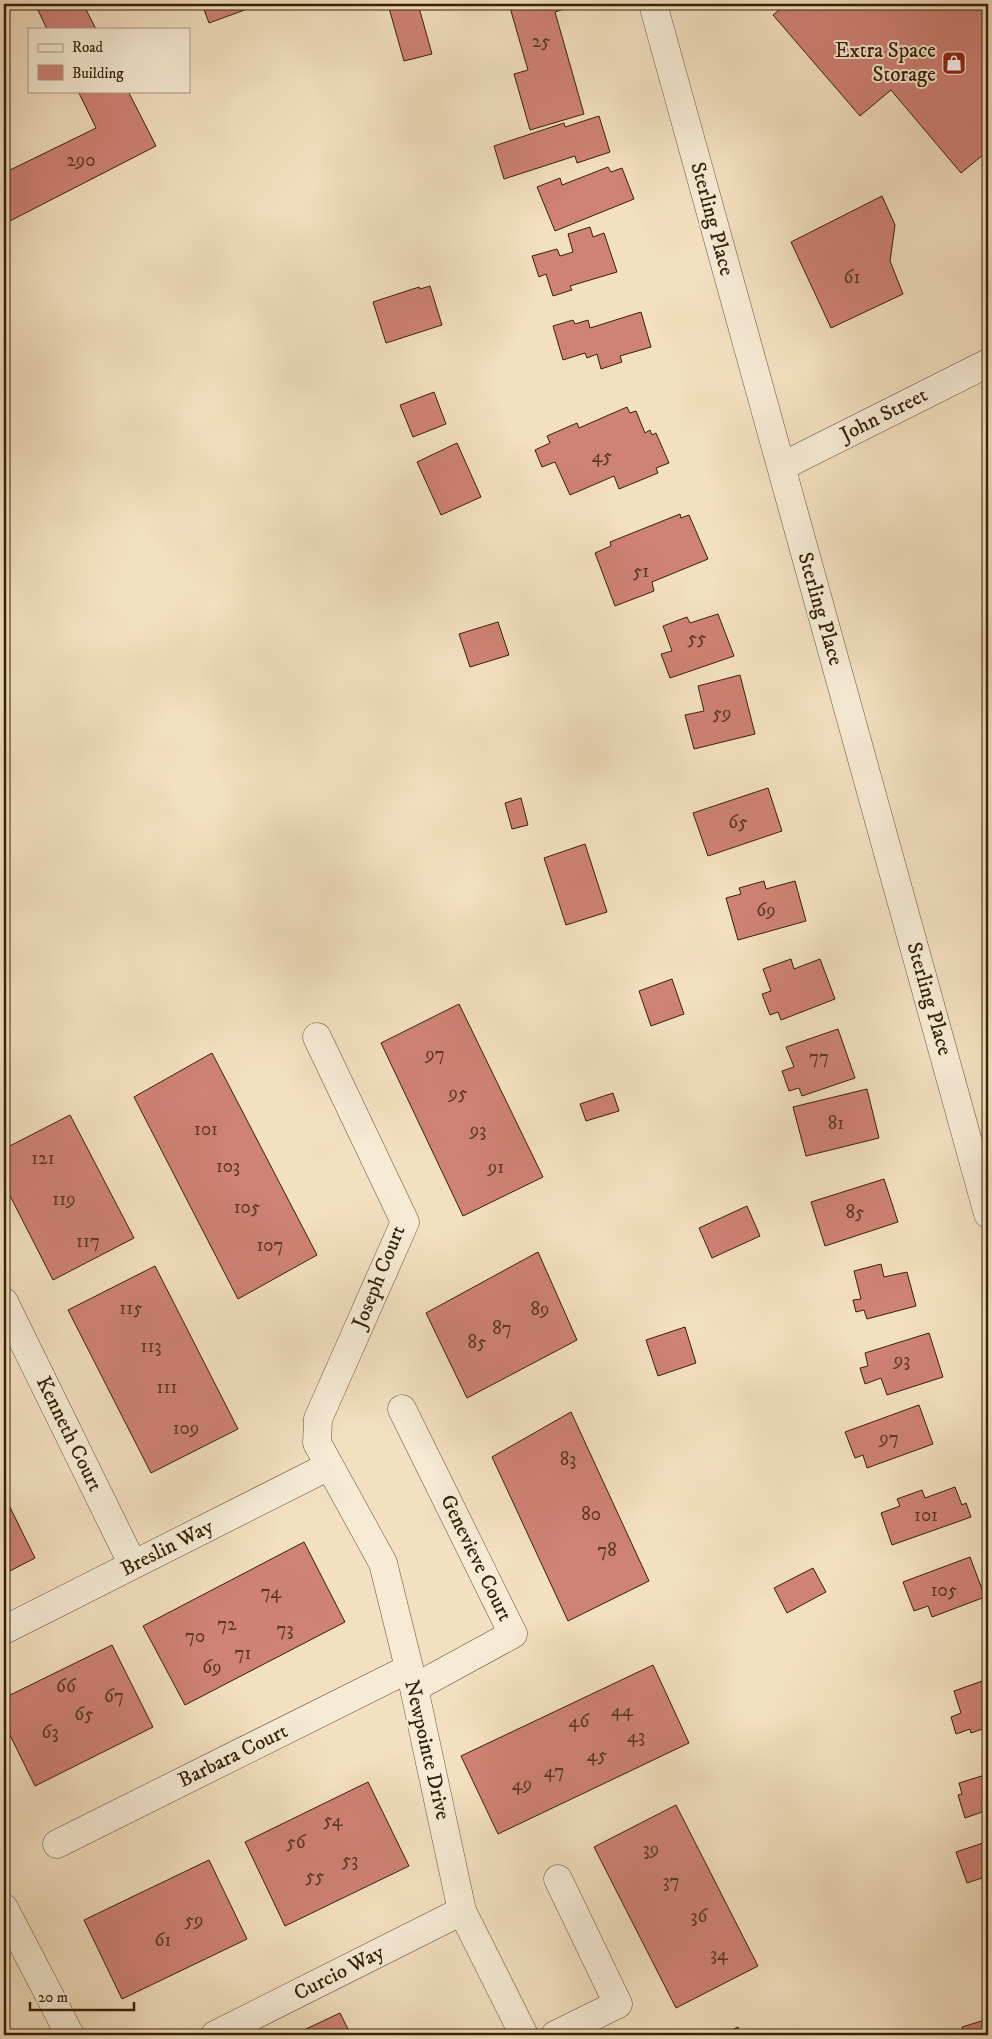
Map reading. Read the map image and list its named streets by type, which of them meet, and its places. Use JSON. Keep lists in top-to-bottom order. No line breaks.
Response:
{"streets":{"street":["Sterling Place","John Street","Joseph Court","Kenneth Court","Breslin Way","Genevieve Court","Newpointe Drive","Barbara Court","Curcio Way"]},"crossings":[["Sterling Place","John Street"],["Joseph Court","Breslin Way"],["Joseph Court","Newpointe Drive"],["Kenneth Court","Breslin Way"],["Breslin Way","Newpointe Drive"],["Genevieve Court","Newpointe Drive"],["Genevieve Court","Barbara Court"],["Newpointe Drive","Barbara Court"],["Newpointe Drive","Curcio Way"]],"places":{"shop":["Extra Space Storage"]},"house_numbers":["25","290","61","45","51","55","59","65","69","97","77","95","81","101","93","121","103","91","119","105","85","117","107","115","89","87","85","113","93","111","109","97","83","80","101","78","105","74","72","73","70","71","69","66","67","44","65","46","63","43","45","47","49","54","56","39","53","55","37","36","59","61","34"],"legend":["Road","Building"],"scale_bar":"20 m"}
